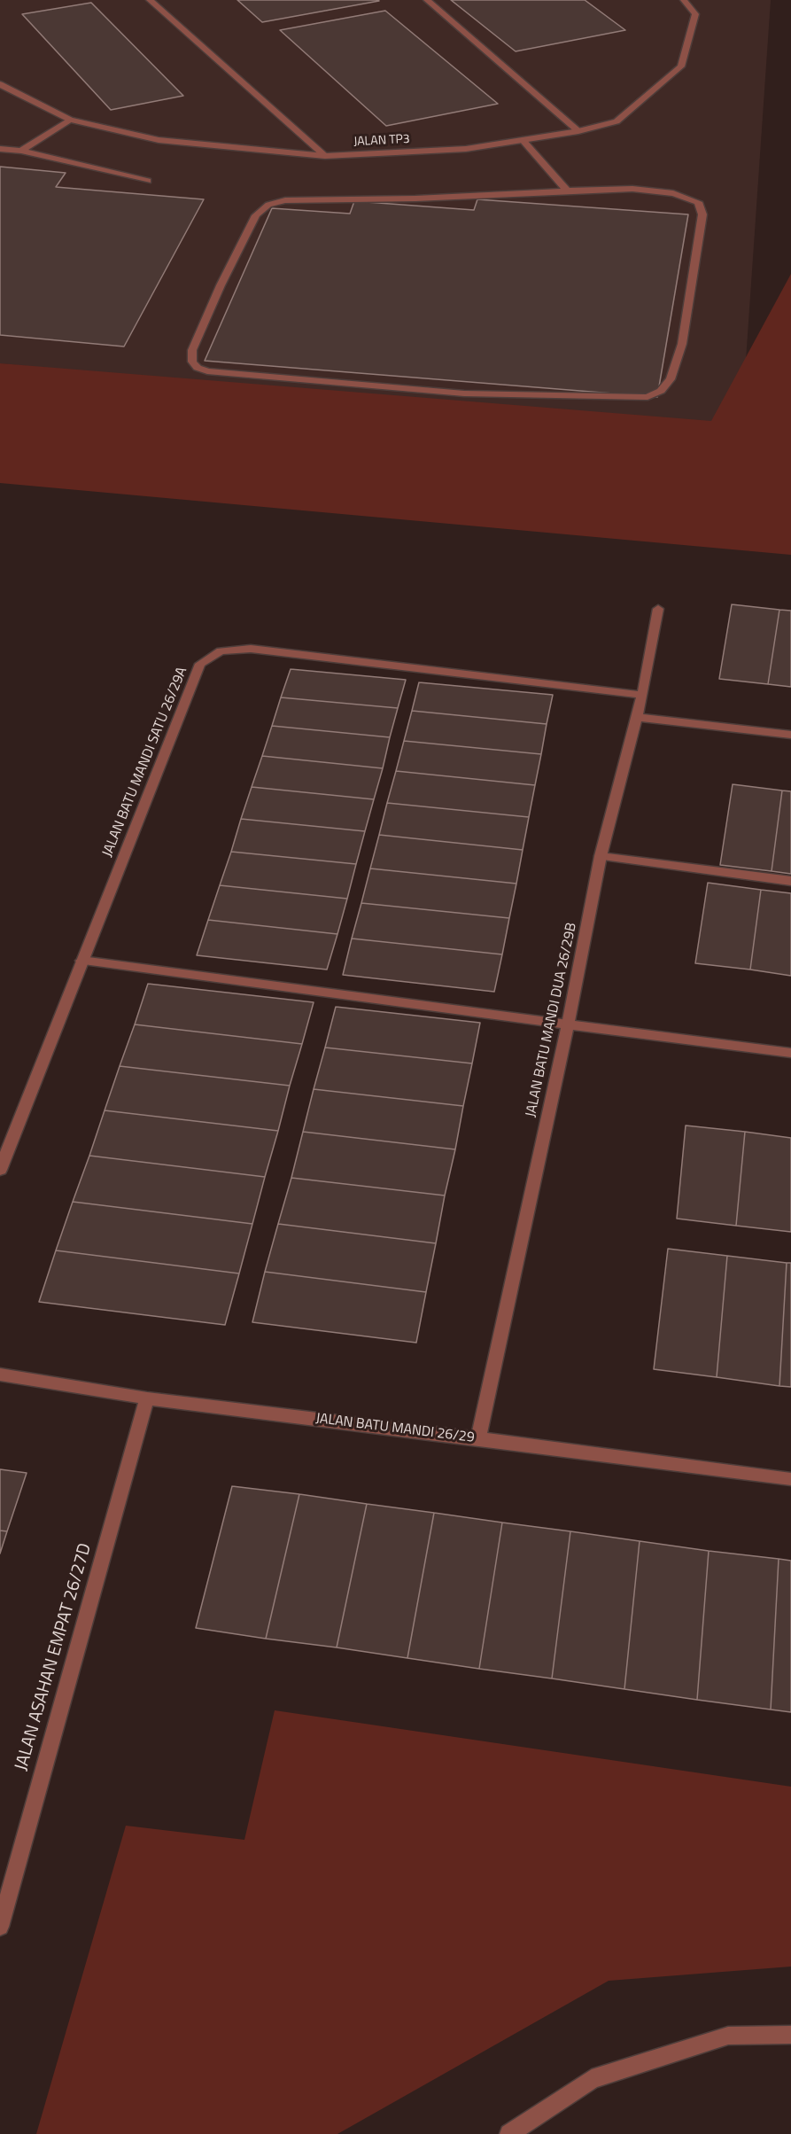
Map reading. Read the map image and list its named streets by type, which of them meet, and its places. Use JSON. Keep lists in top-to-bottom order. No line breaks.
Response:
{"streets":{"street":["JALAN TP3","JALAN BATU MANDI SATU 26/29A","JALAN BATU MANDI DUA 26/29B","JALAN BATU MANDI 26/29","JALAN ASAHAN EMPAT 26/27D"]},"crossings":[["JALAN BATU MANDI SATU 26/29A","JALAN BATU MANDI DUA 26/29B"],["JALAN BATU MANDI DUA 26/29B","JALAN BATU MANDI 26/29"],["JALAN BATU MANDI 26/29","JALAN ASAHAN EMPAT 26/27D"]]}
